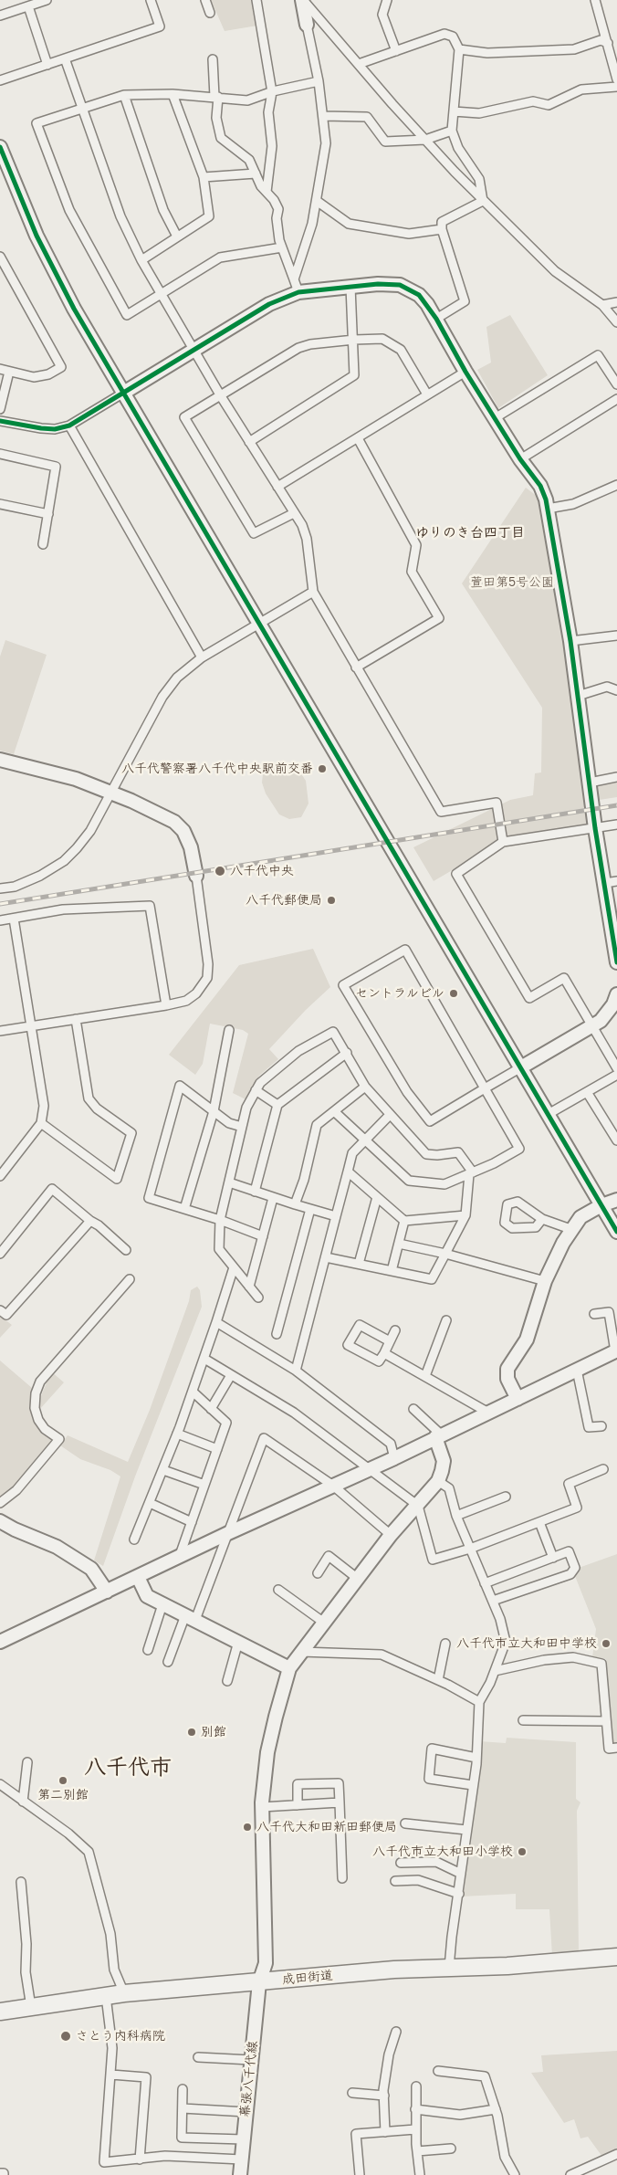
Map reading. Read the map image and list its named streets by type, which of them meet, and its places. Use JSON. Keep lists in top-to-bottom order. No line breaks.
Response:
{"streets":{"highway":["成田街道"],"street":["幕張八千代線"]},"crossings":[["成田街道","幕張八千代線"]],"districts":["ゆりのき台四丁目","八千代市"],"parks":["萱田第5号公園"],"places":["八千代警察署八千代中央駅前交番","八千代中央","八千代郵便局","セントラルビル","八千代市立大和田中学校","別館","第二別館","八千代大和田新田郵便局","八千代市立大和田小学校","さとう内科病院"]}
